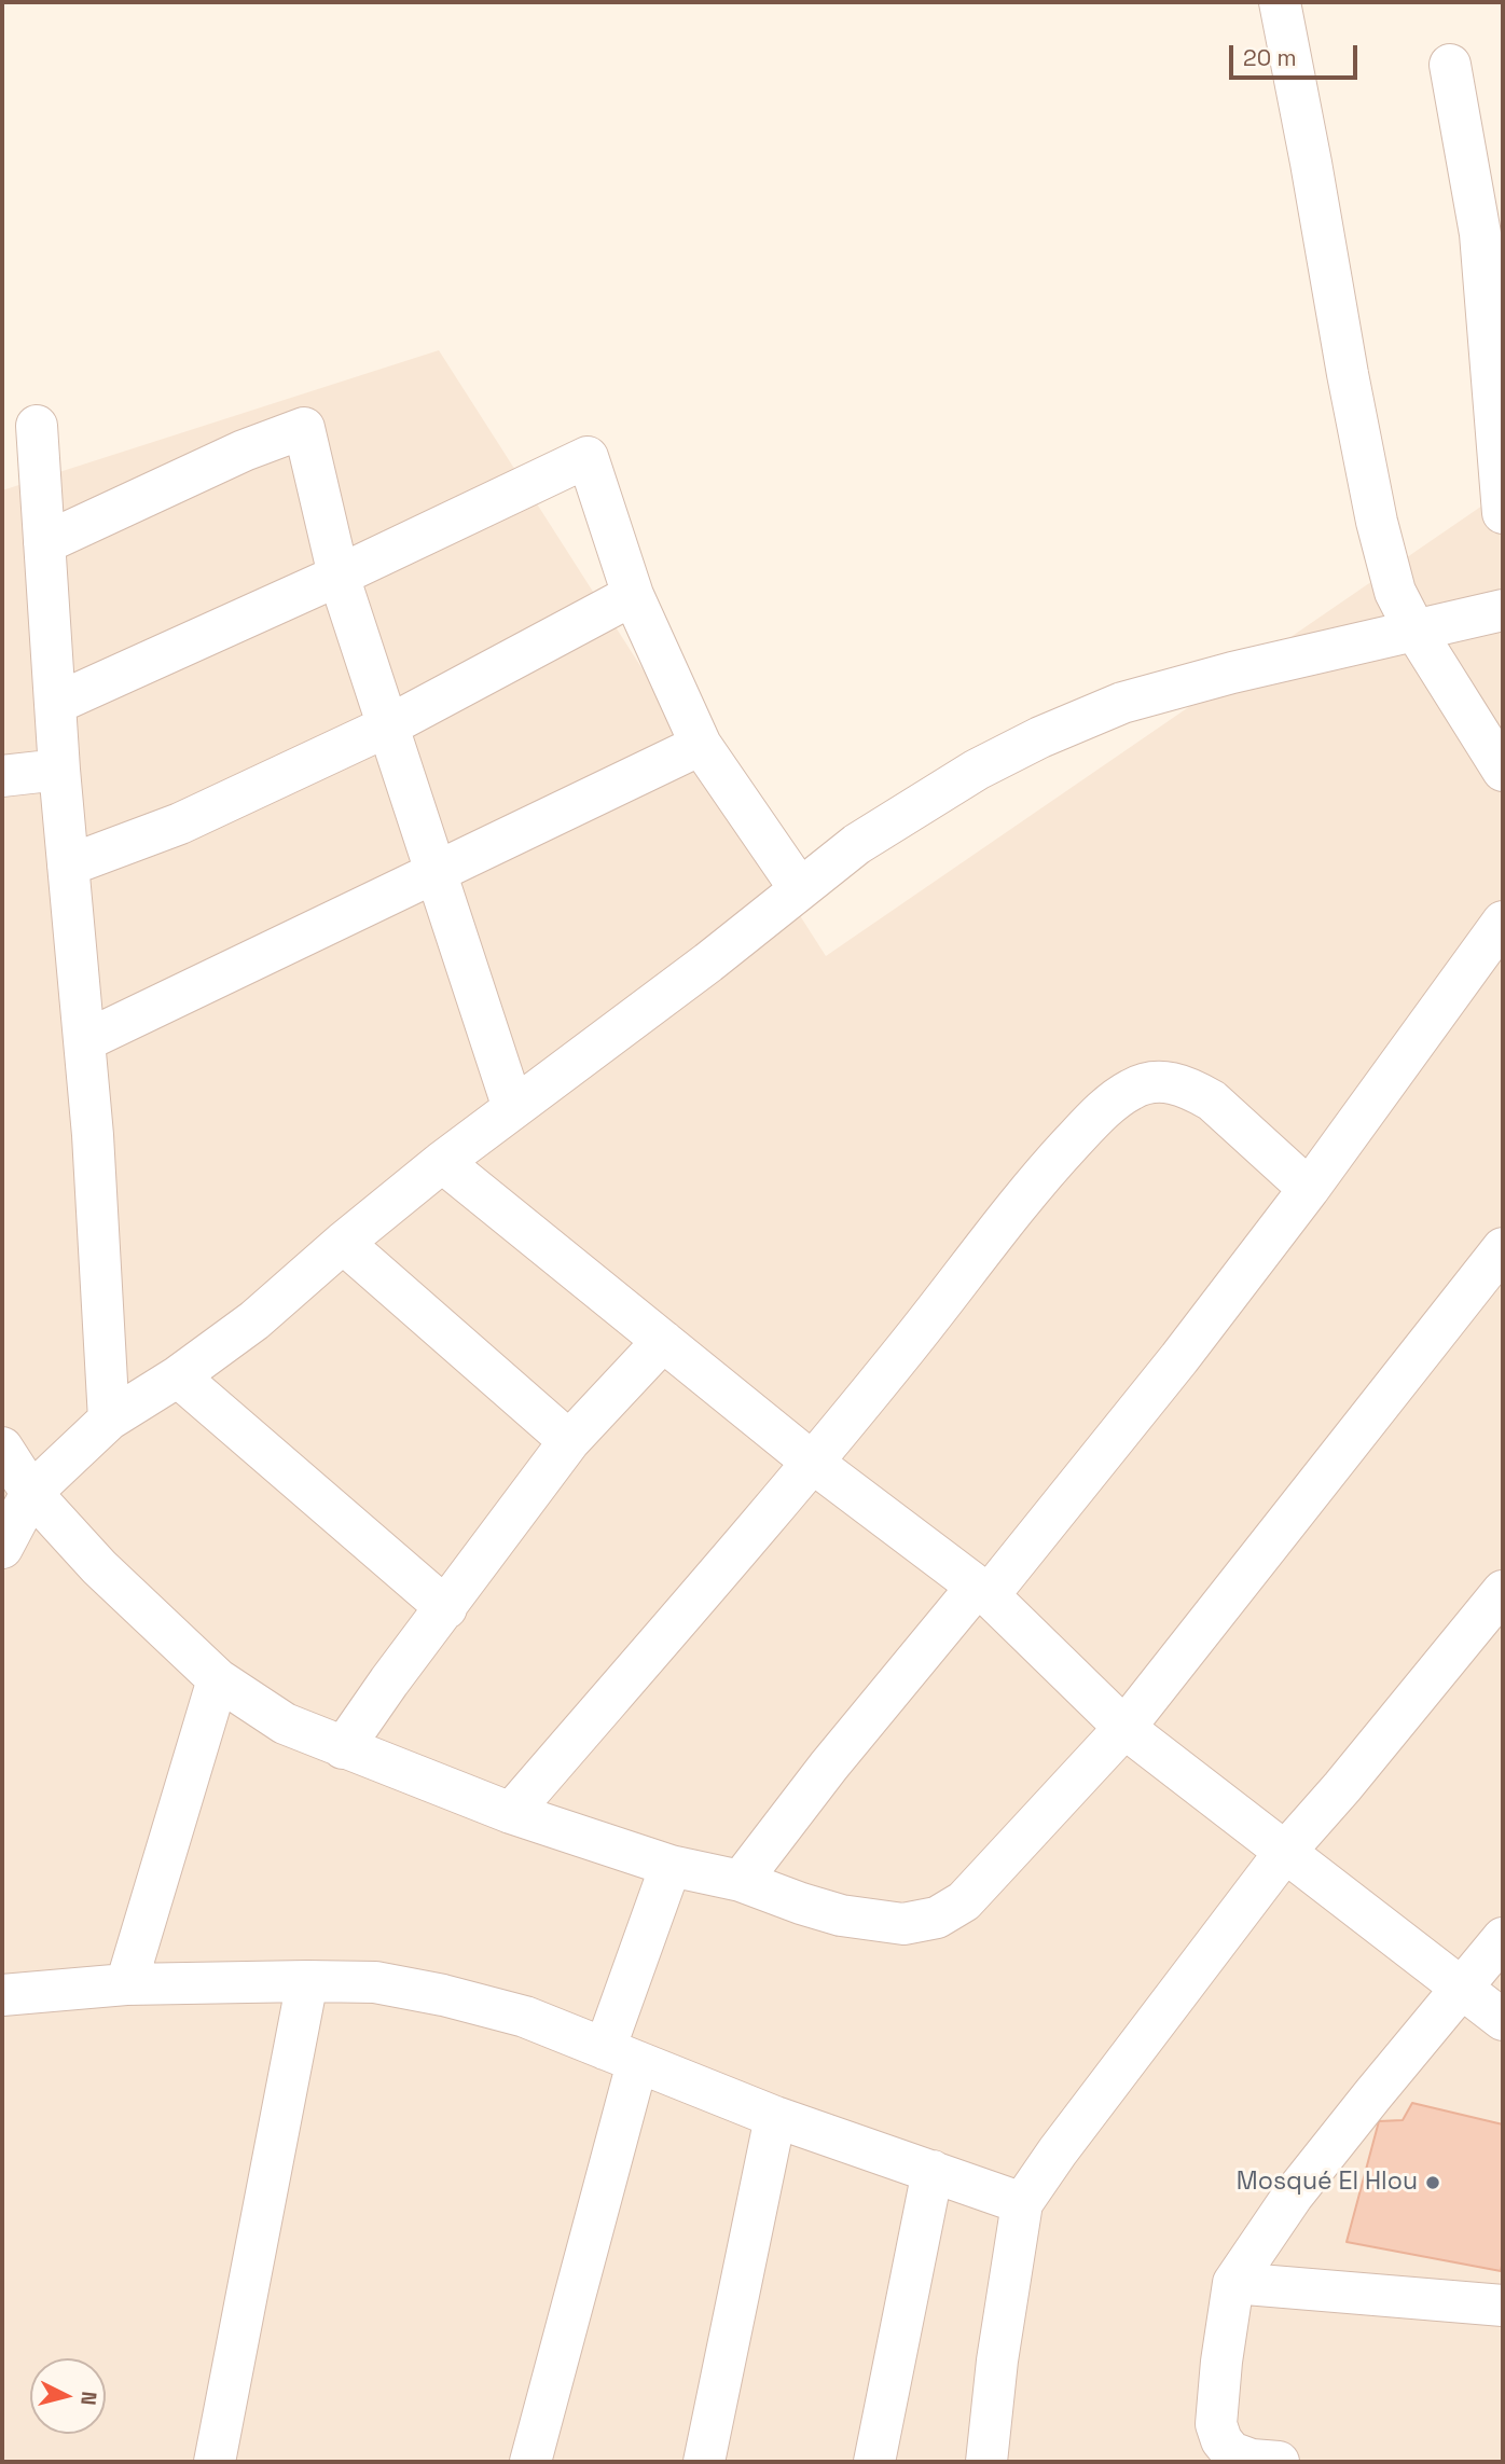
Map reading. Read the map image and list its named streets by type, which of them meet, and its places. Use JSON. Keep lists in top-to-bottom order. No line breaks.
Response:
{"places":["Mosqué El Hlou"],"scale_bar":"20 m","north":"right"}
